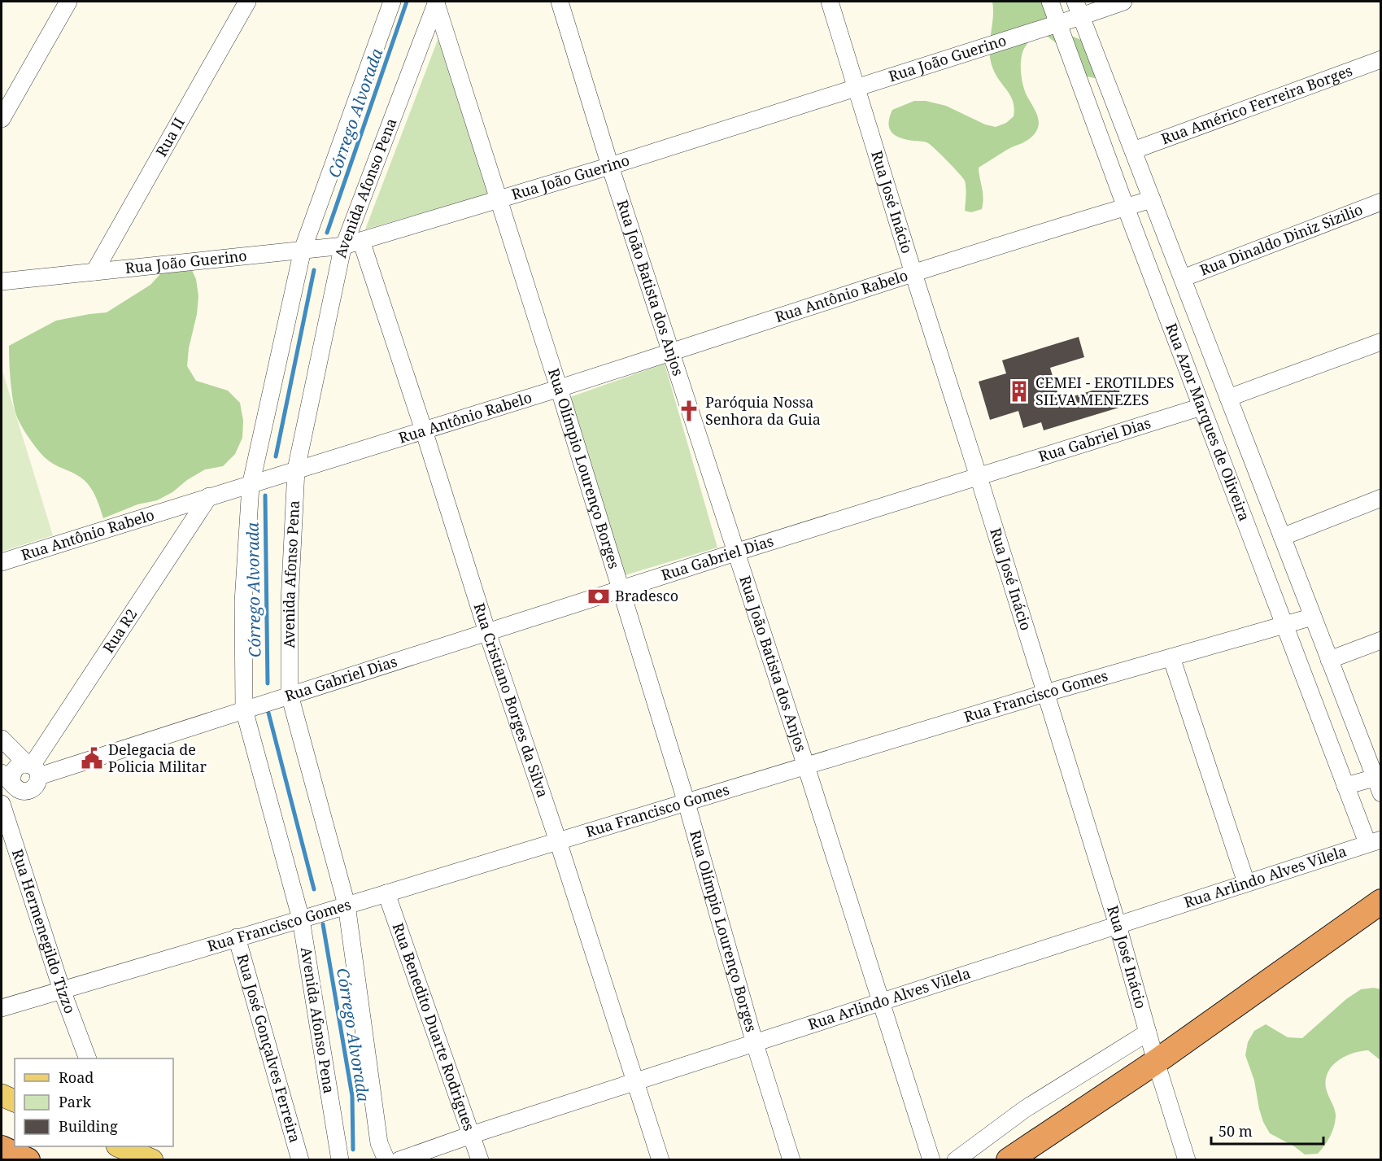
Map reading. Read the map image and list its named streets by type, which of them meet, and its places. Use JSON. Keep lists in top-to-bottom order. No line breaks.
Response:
{"streets":{"street":["Rua João Guerino","Rua Américo Ferreira Borges","Rua II","Avenida Afonso Pena","Rua José Inácio","Rua Dinaldo Diniz Sizilio","Rua João Batista dos Anjos","Rua Antônio Rabelo","Rua Azor Marques de Oliveira","Rua Gabriel Dias","Rua Olímpio Lourenço Borges","Rua R2","Rua Francisco Gomes","Rua Cristiano Borges da Silva","Rua Arlindo Alves Vilela","Rua Hermenegildo Tizzo","Rua Benedito Duarte Rodrigues","Rua José Gonçalves Ferreira"]},"crossings":[["Rua João Guerino","Rua II"],["Rua João Guerino","Avenida Afonso Pena"],["Rua João Guerino","Rua José Inácio"],["Rua João Guerino","Rua João Batista dos Anjos"],["Rua João Guerino","Rua Azor Marques de Oliveira"],["Rua João Guerino","Rua Olímpio Lourenço Borges"],["Rua João Guerino","Rua Cristiano Borges da Silva"],["Rua Américo Ferreira Borges","Rua Azor Marques de Oliveira"],["Avenida Afonso Pena","Rua Antônio Rabelo"],["Avenida Afonso Pena","Rua Gabriel Dias"],["Avenida Afonso Pena","Rua Olímpio Lourenço Borges"],["Avenida Afonso Pena","Rua Francisco Gomes"],["Rua José Inácio","Rua Antônio Rabelo"],["Rua José Inácio","Rua Gabriel Dias"],["Rua José Inácio","Rua Francisco Gomes"],["Rua José Inácio","Rua Arlindo Alves Vilela"],["Rua Dinaldo Diniz Sizilio","Rua Azor Marques de Oliveira"],["Rua João Batista dos Anjos","Rua Antônio Rabelo"],["Rua João Batista dos Anjos","Rua Gabriel Dias"],["Rua João Batista dos Anjos","Rua Francisco Gomes"],["Rua João Batista dos Anjos","Rua Arlindo Alves Vilela"],["Rua Antônio Rabelo","Rua Azor Marques de Oliveira"],["Rua Antônio Rabelo","Rua Olímpio Lourenço Borges"],["Rua Antônio Rabelo","Rua R2"],["Rua Antônio Rabelo","Rua Cristiano Borges da Silva"],["Rua Azor Marques de Oliveira","Rua Gabriel Dias"],["Rua Azor Marques de Oliveira","Rua Francisco Gomes"],["Rua Azor Marques de Oliveira","Rua Arlindo Alves Vilela"],["Rua Gabriel Dias","Rua Olímpio Lourenço Borges"],["Rua Gabriel Dias","Rua R2"],["Rua Gabriel Dias","Rua Cristiano Borges da Silva"],["Rua Olímpio Lourenço Borges","Rua Francisco Gomes"],["Rua Olímpio Lourenço Borges","Rua Arlindo Alves Vilela"],["Rua Francisco Gomes","Rua Cristiano Borges da Silva"],["Rua Francisco Gomes","Rua Hermenegildo Tizzo"],["Rua Francisco Gomes","Rua Benedito Duarte Rodrigues"],["Rua Francisco Gomes","Rua José Gonçalves Ferreira"],["Rua Cristiano Borges da Silva","Rua Arlindo Alves Vilela"],["Rua Arlindo Alves Vilela","Rua Benedito Duarte Rodrigues"]],"water":["Córrego Alvorada"],"places":{"building":["CEMEI - EROTILDES SILVA MENEZES"],"church":["Paróquia Nossa Senhora da Guia"],"bank":["Bradesco"],"public building":["Delegacia de Policia Militar"]},"legend":["Road","Park","Building"],"scale_bar":"50 m"}
